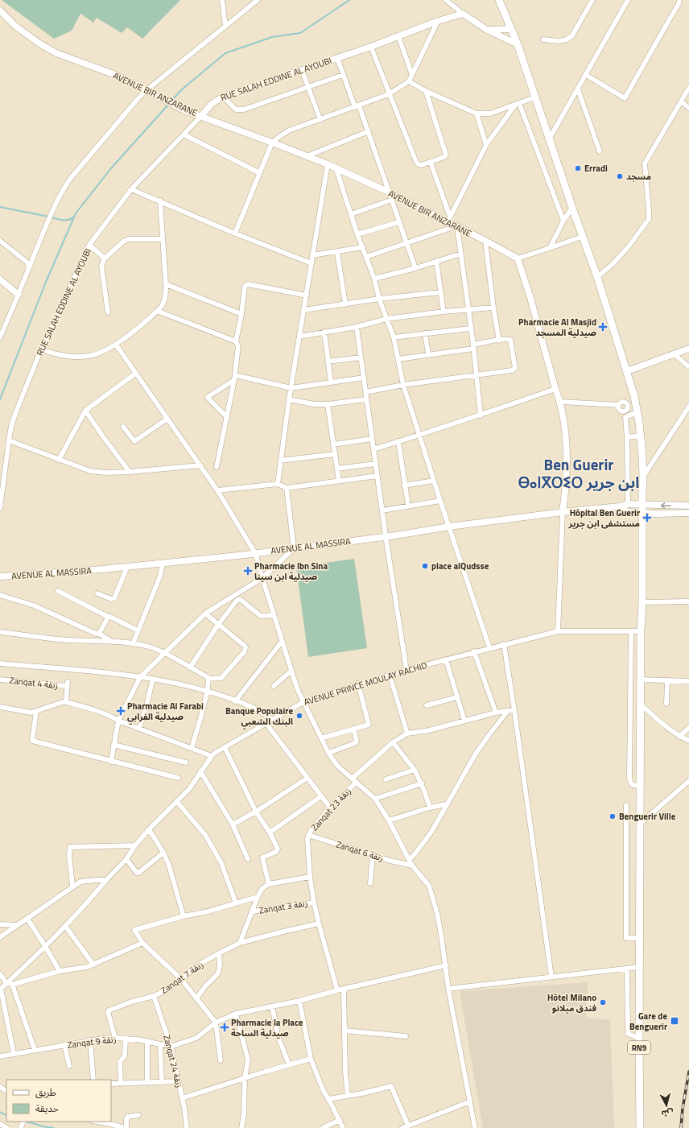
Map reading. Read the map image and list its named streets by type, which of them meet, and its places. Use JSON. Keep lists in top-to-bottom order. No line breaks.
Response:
{"streets":{"main road":["RN9"],"street":["RUE SALAH EDDINE AL AYOUBI","AVENUE BIR ANZARANE","AVENUE AL MASSIRA","Zanqat 4 زنقة","AVENUE PRINCE MOULAY RACHID","Zanqat 23 زنقة","Zanqat 6 زنقة","Zanqat 3 زنقة","Zanqat 7 زنقة","Zanqat 9 زنقة","Zanqat 24 زنقة"]},"crossings":[["RUE SALAH EDDINE AL AYOUBI","AVENUE BIR ANZARANE"],["AVENUE AL MASSIRA","RN9"],["AVENUE PRINCE MOULAY RACHID","RN9"],["Zanqat 23 زنقة","Zanqat 6 زنقة"],["Zanqat 23 زنقة","Zanqat 3 زنقة"],["Zanqat 23 زنقة","Zanqat 7 زنقة"],["Zanqat 23 زنقة","Zanqat 9 زنقة"],["Zanqat 7 زنقة","Zanqat 9 زنقة"],["Zanqat 7 زنقة","Zanqat 24 زنقة"],["Zanqat 9 زنقة","Zanqat 24 زنقة"]],"districts":["Ben Guerir ⴱⴰⵏⴳⵔⵉⵔ ابن جرير"],"places":{"other":["Erradi","مسجد","place alQudsse","Banque Populaire البنك الشعبي","Benguerir Ville","Hôtel Milano فندق ميلانو"],"health":["Pharmacie Al Masjid صيدلية المسجد","Hôpital Ben Guerir مستشفى ابن جرير","Pharmacie Ibn Sina صيدلية ابن سينا","Pharmacie Al Farabi صيدلية الفرابي","Pharmacie la Place صيدلية الساحة"],"transit":["Gare de Benguerir"]},"legend":["طريق","حديقة"],"north":"bottom"}
